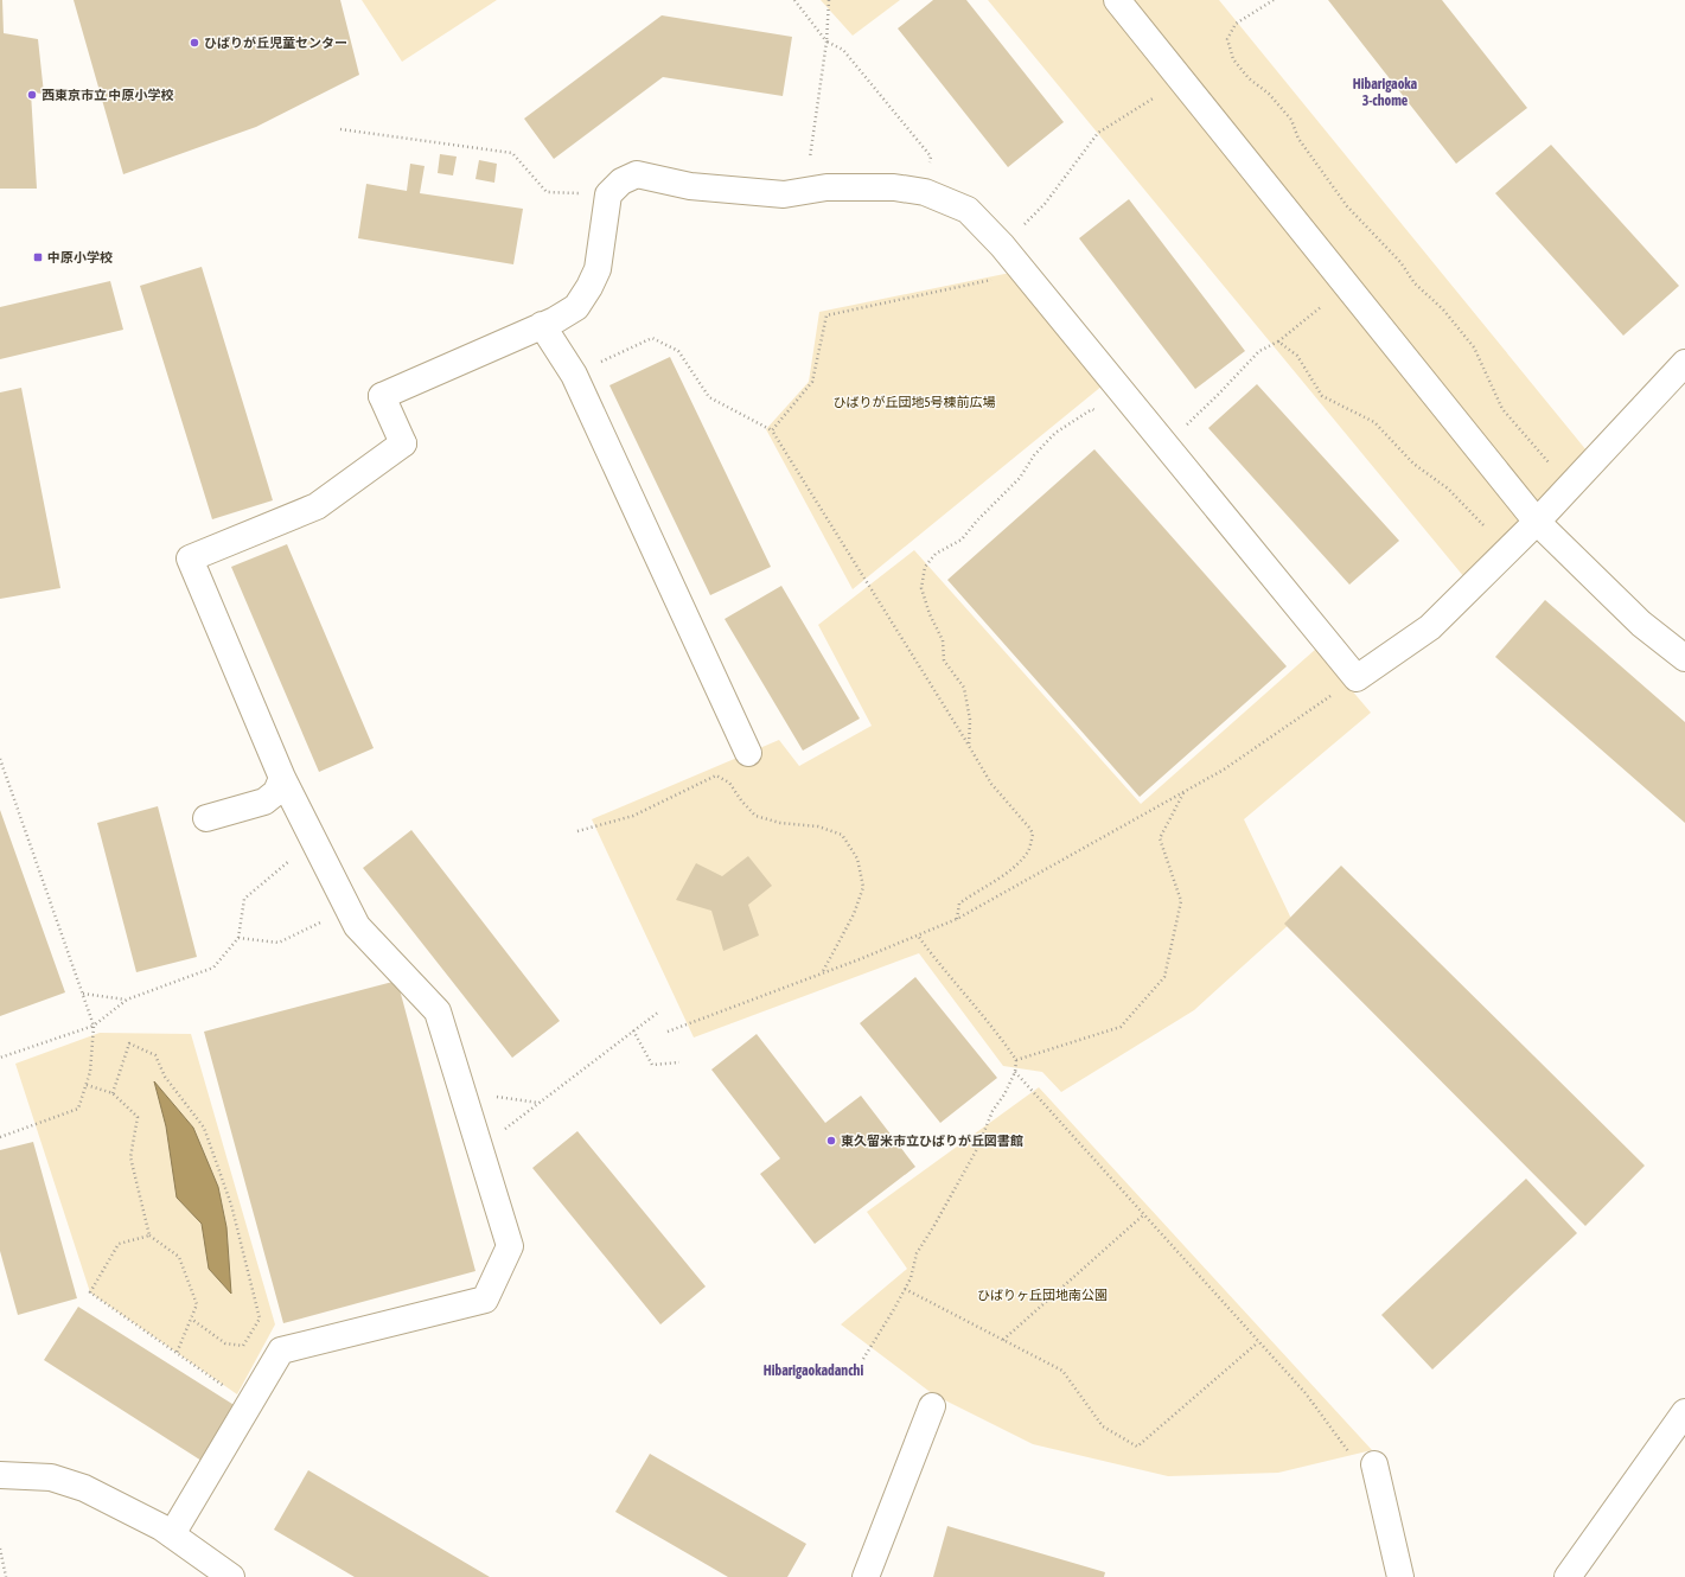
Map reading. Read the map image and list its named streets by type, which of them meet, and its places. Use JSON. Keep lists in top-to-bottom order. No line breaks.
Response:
{"districts":["Hibarigaoka 3-chome","Hibarigaokadanchi"],"parks":["ひばりが丘団地5号棟前広場","ひばりヶ丘団地南公園"],"places":{"other":["ひばりが丘児童センター","西東京市立 中原小学校","東久留米市立ひばりが丘図書館"],"transit":["中原小学校"]}}
